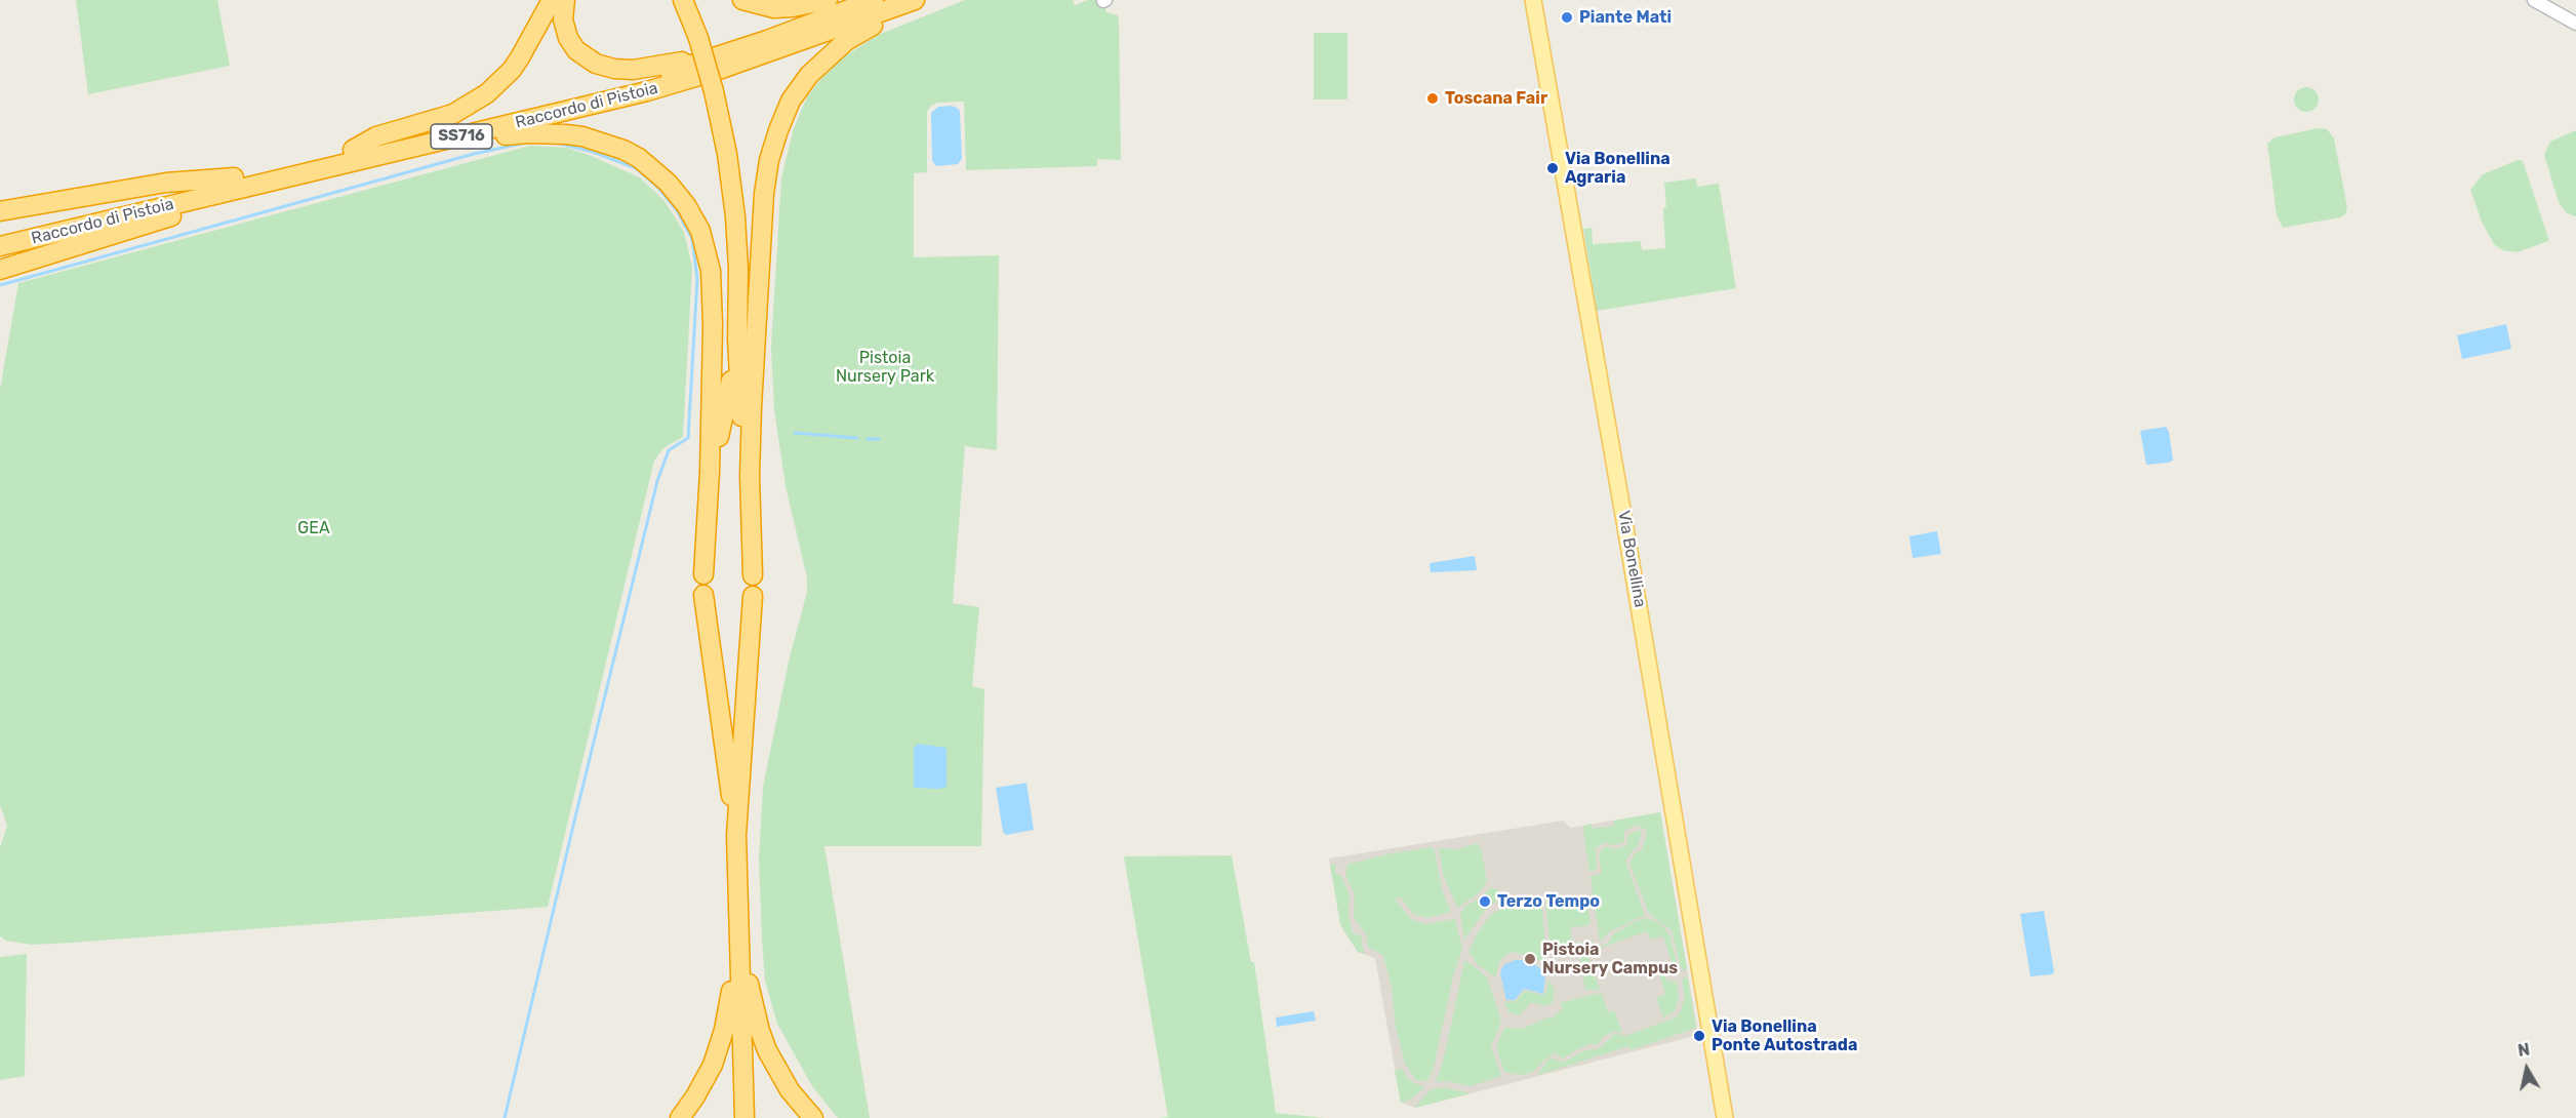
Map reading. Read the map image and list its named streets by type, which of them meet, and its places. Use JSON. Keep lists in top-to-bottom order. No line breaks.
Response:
{"streets":{"highway":["Raccordo di Pistoia","SS716"],"main road":["Via Bonellina"]},"parks":["Pistoia Nursery Park","GEA"],"places":["Piante Mati","Toscana Fair","Via Bonellina Agraria","Terzo Tempo","Pistoia Nursery Campus","Via Bonellina Ponte Autostrada"],"north":"top"}
